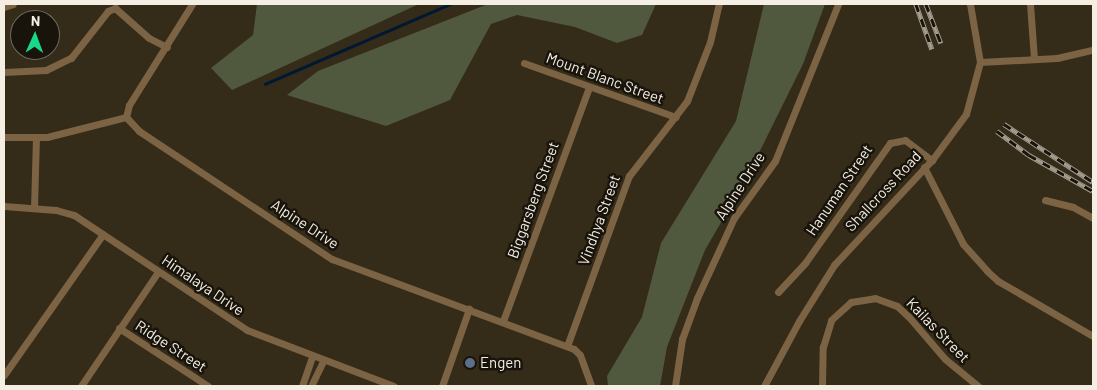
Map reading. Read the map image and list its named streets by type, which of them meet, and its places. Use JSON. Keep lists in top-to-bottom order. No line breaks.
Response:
{"streets":{"street":["Mount Blanc Street","Alpine Drive","Hanuman Street","Shallcross Road","Biggarsberg Street","Vindhya Street","Himalaya Drive","Kailas Street","Ridge Street"]},"crossings":[["Mount Blanc Street","Biggarsberg Street"],["Mount Blanc Street","Vindhya Street"],["Alpine Drive","Biggarsberg Street"],["Alpine Drive","Vindhya Street"],["Hanuman Street","Shallcross Road"]],"places":["Engen"],"north":"top"}
